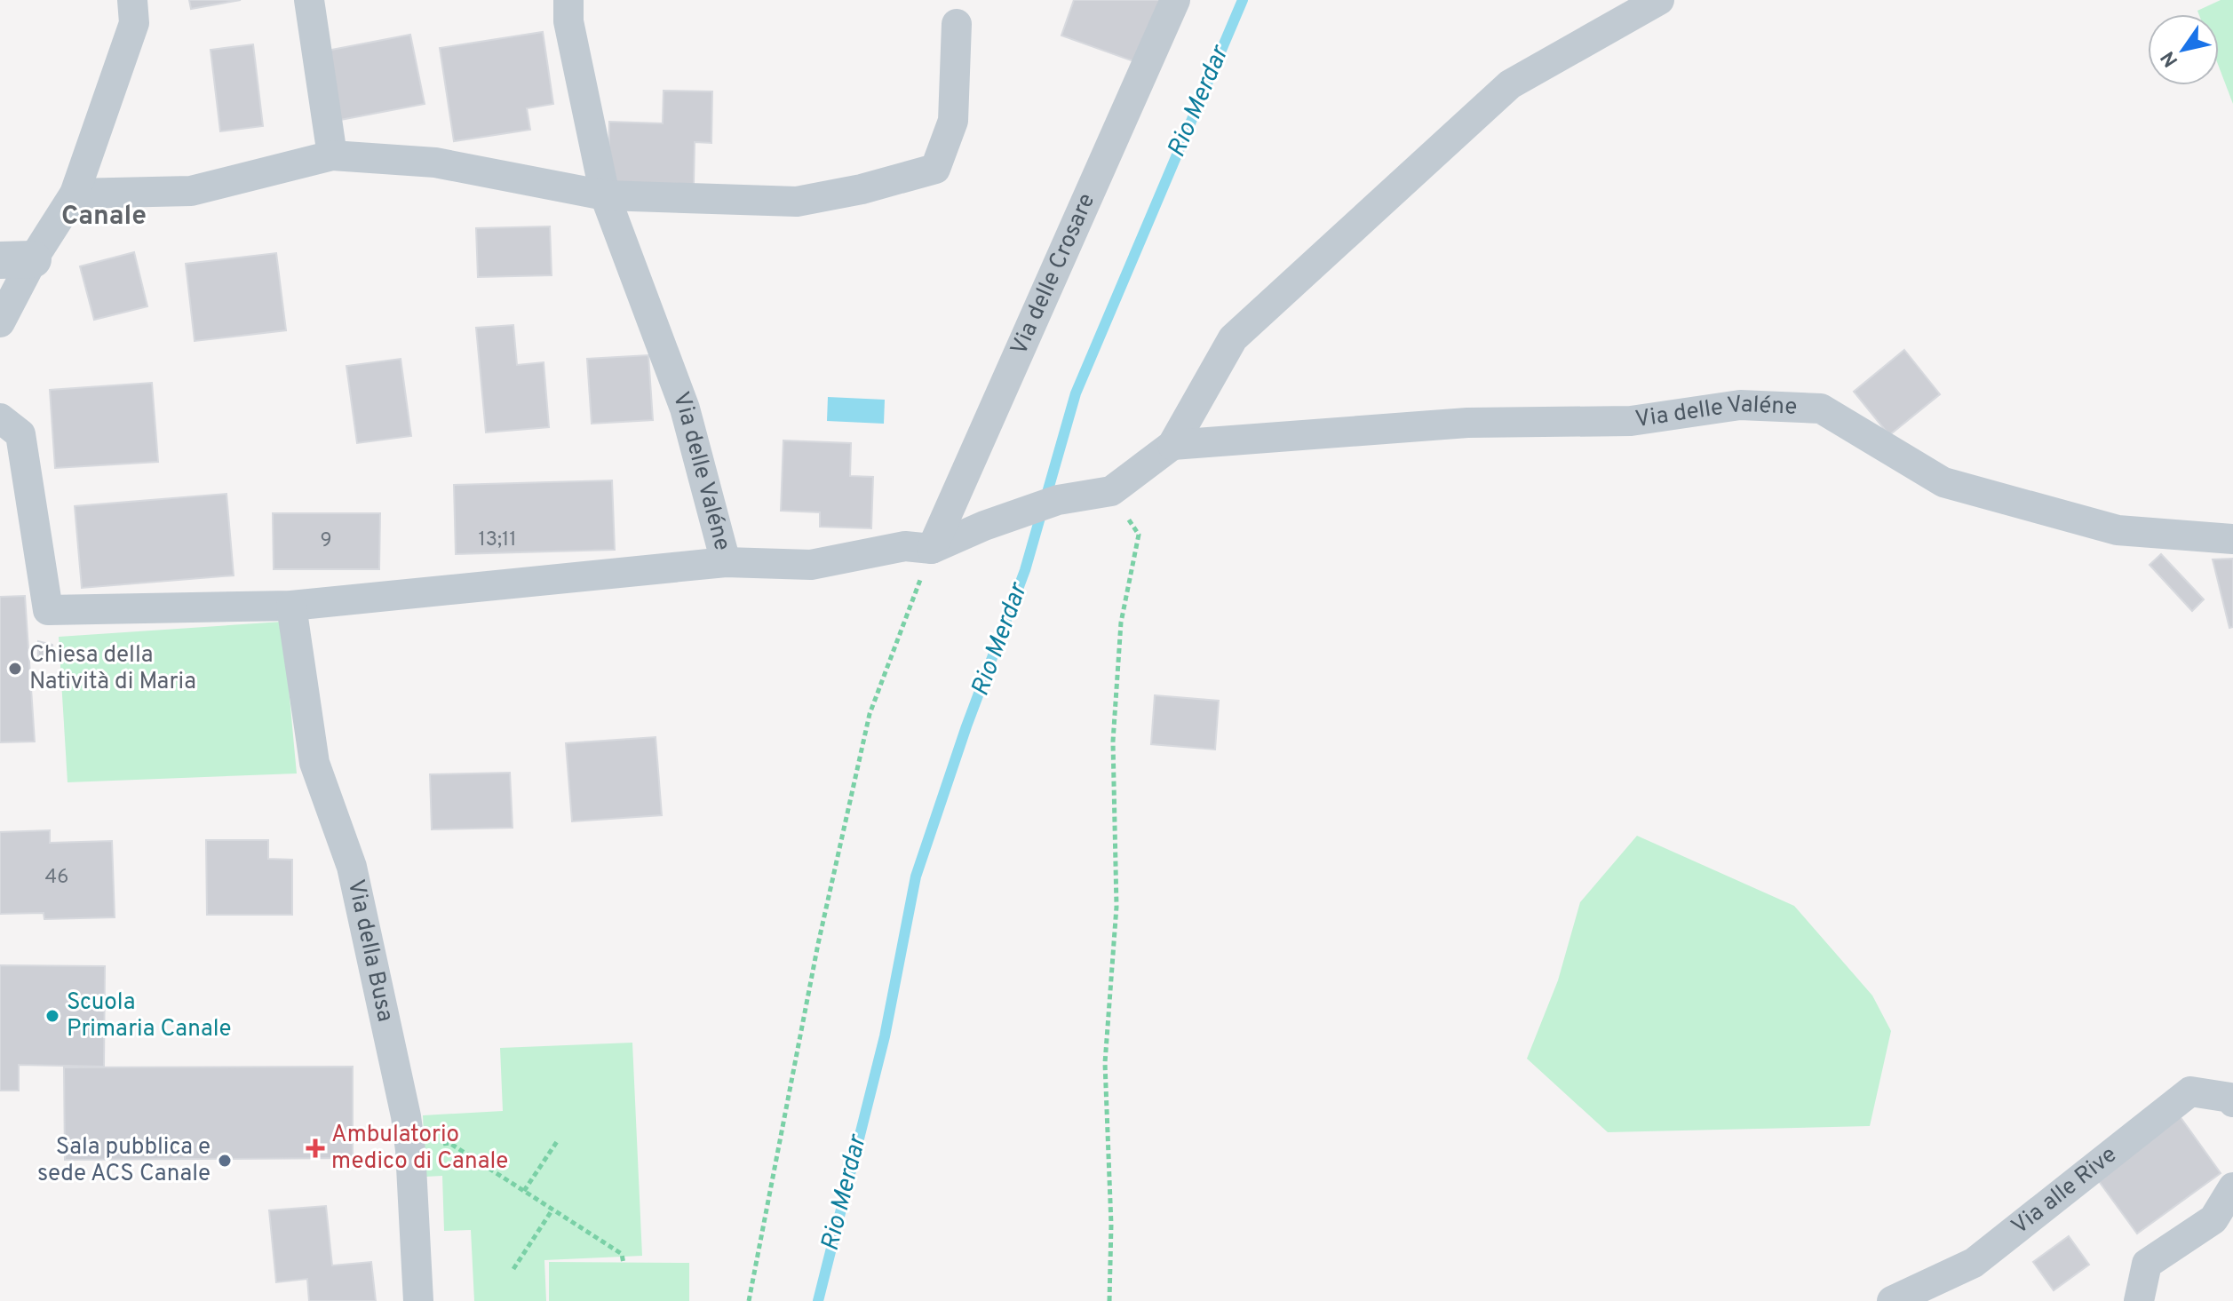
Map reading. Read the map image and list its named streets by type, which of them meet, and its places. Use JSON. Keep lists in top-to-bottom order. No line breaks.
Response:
{"streets":{"street":["Via delle Crosare","Via delle Valéne","Via della Busa","Via alle Rive"]},"crossings":[["Via delle Crosare","Via delle Valéne"]],"districts":["Canale"],"water":["Rio Merdar"],"places":{"other":["Chiesa della Natività di Maria","Scuola Primaria Canale","Sala pubblica e sede ACS Canale"],"health":["Ambulatorio medico di Canale"]},"house_numbers":["13;11","9","46"],"north":"bottom left"}
